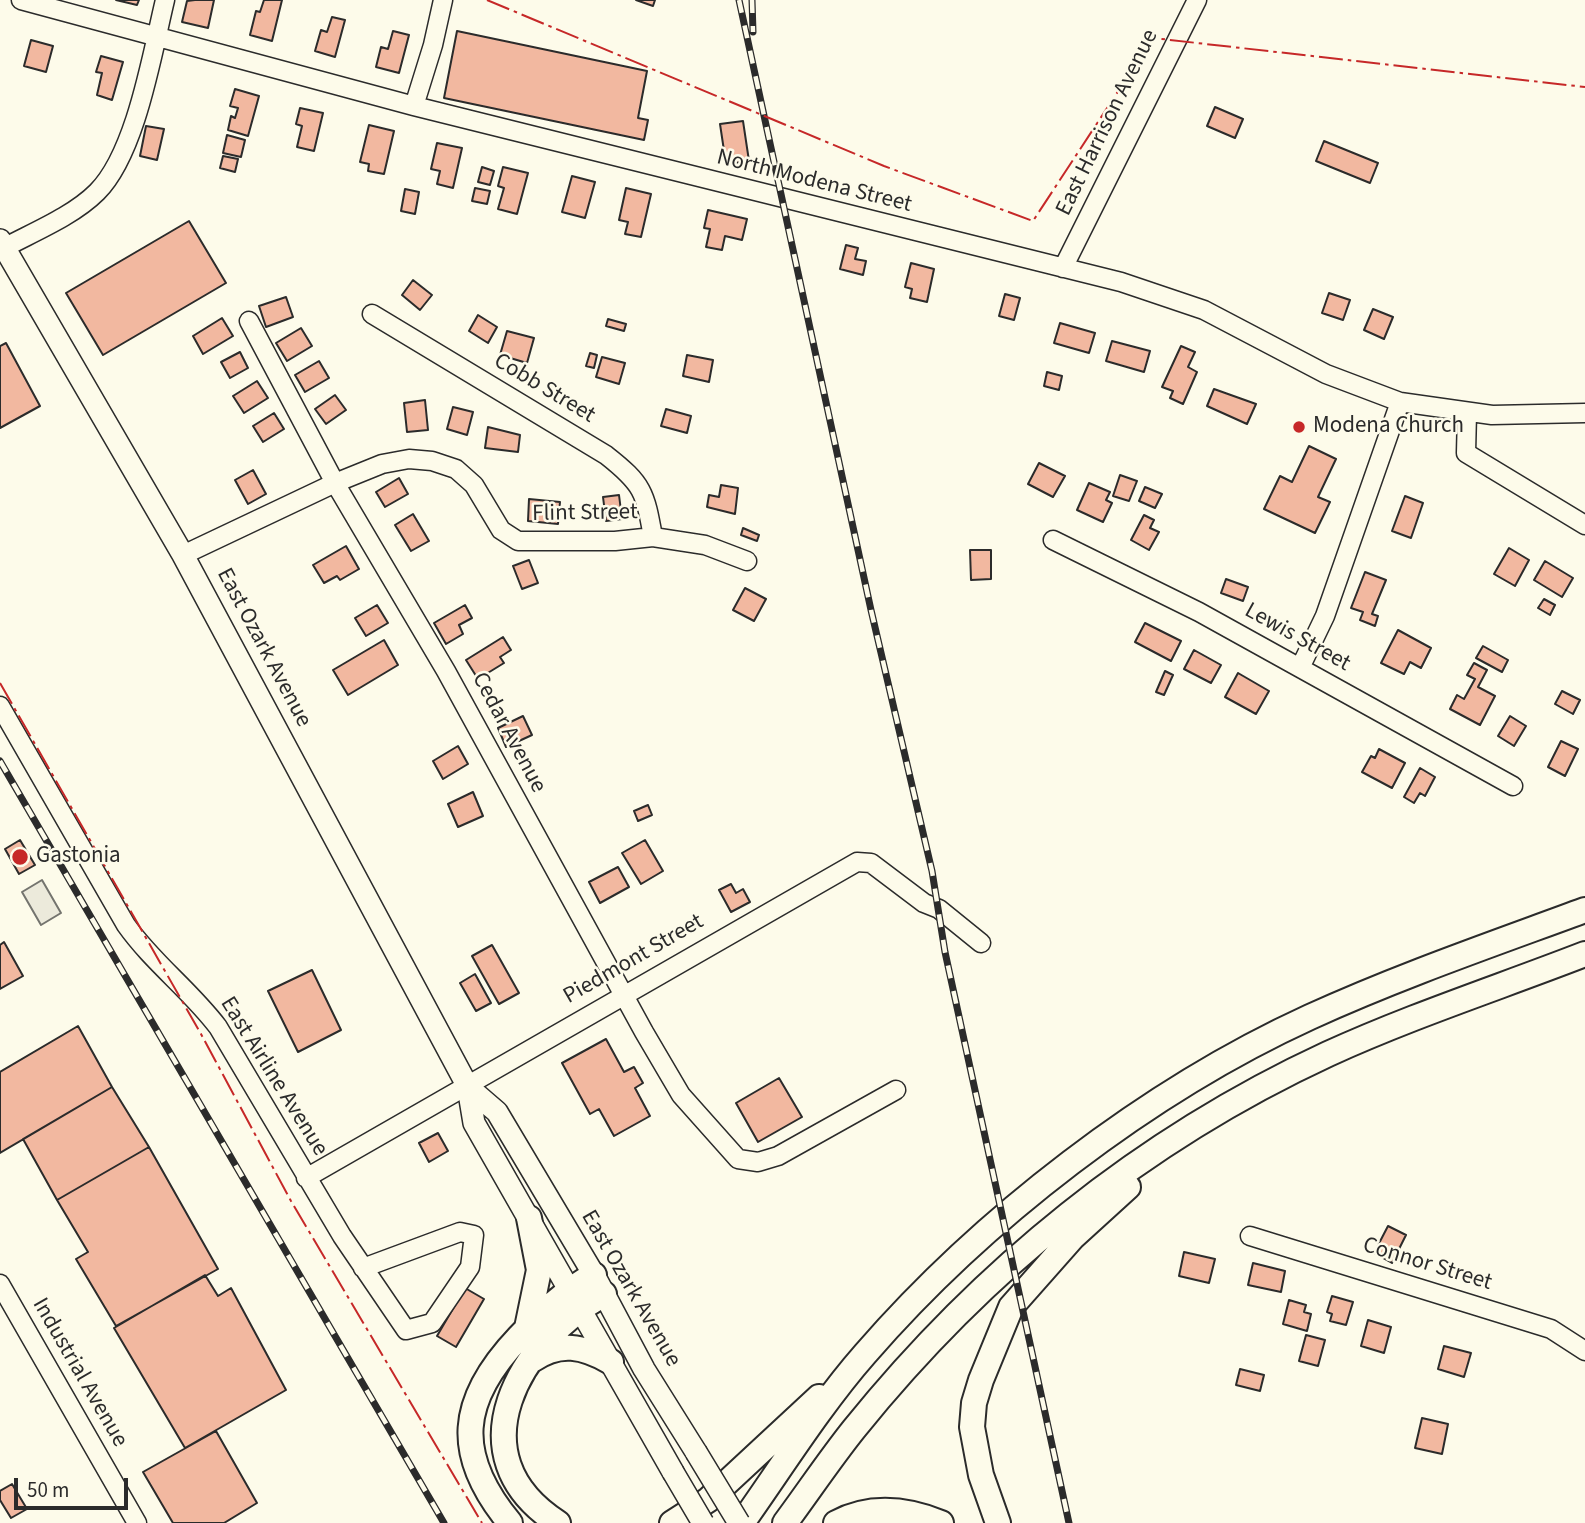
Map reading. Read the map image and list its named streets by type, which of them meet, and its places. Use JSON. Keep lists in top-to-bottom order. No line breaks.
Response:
{"streets":{"main road":["East Ozark Avenue"],"street":["East Harrison Avenue","North Modena Street","Cobb Street","Flint Street","Lewis Street","Cedar Avenue","Piedmont Street","East Airline Avenue","Connor Street","Industrial Avenue"]},"crossings":[["East Harrison Avenue","North Modena Street"],["Cobb Street","Flint Street"],["Flint Street","East Ozark Avenue"],["Flint Street","Cedar Avenue"],["East Ozark Avenue","Piedmont Street"],["Cedar Avenue","Piedmont Street"],["Piedmont Street","East Airline Avenue"]],"places":["Modena Church","Gastonia"],"scale_bar":"50 m"}
